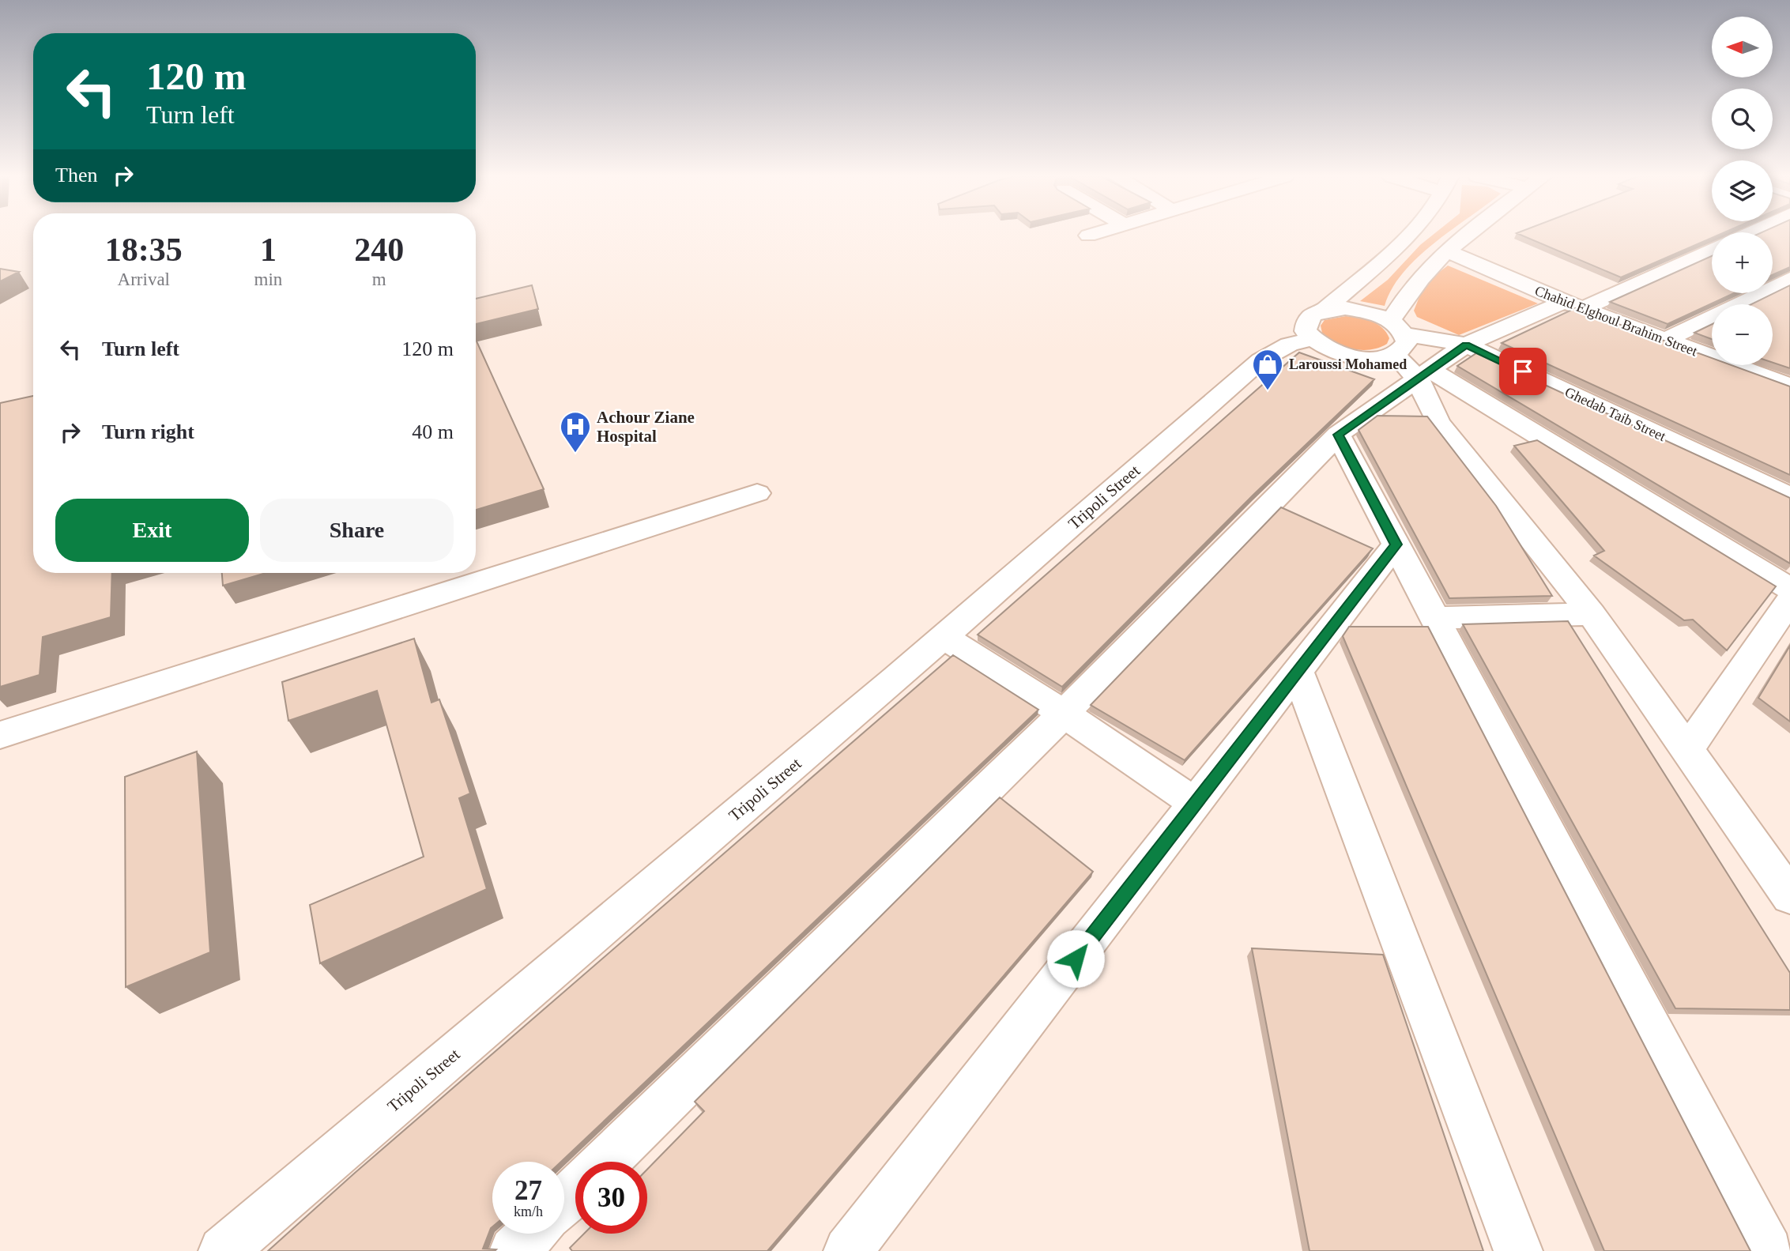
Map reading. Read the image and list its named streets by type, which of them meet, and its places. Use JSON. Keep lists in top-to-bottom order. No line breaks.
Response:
{"streets":{"street":["Chahid Elghoul Brahim Street","Ghedab Taib Street","Tripoli Street"]},"places":{"shop":["Laroussi Mohamed"],"hospital":["Achour Ziane Hospital"]},"north":"left","page":{"map_buttons":["+","−"],"turn":["120 m","Turn left"],"then":"Then","eta":["18:35","Arrival","1","min","240","m"],"list":[{"name":"Turn left","value":"120 m"},{"name":"Turn right","value":"40 m"}],"buttons":["Exit","Share"],"speed":"27 km/h","limit":"30"}}
